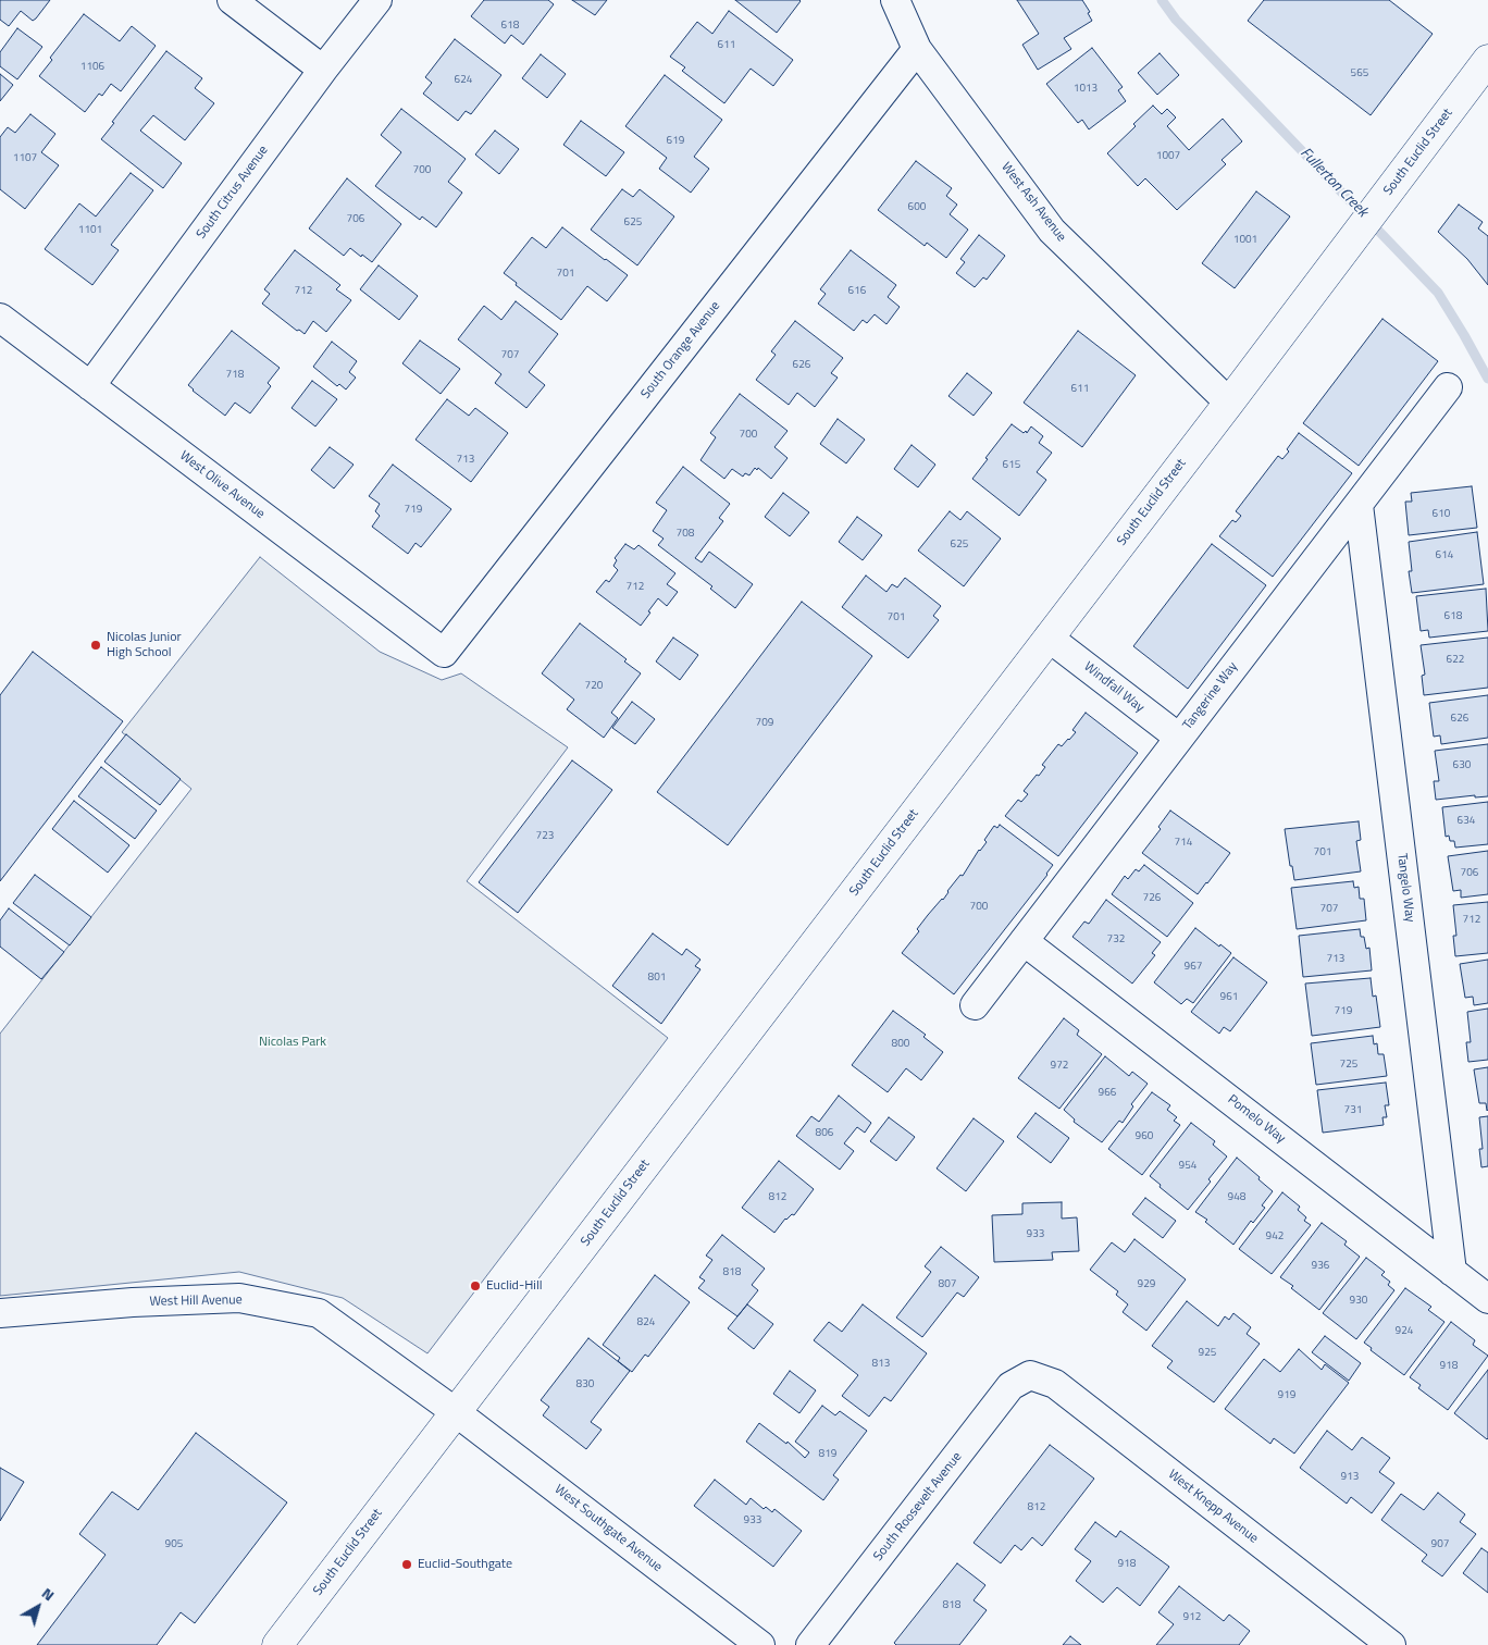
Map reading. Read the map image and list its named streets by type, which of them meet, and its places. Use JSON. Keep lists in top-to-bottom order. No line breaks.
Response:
{"streets":{"main road":["South Euclid Street"],"street":["South Citrus Avenue","West Ash Avenue","South Orange Avenue","West Olive Avenue","Windfall Way","Tangerine Way","Tangelo Way","Pomelo Way","West Hill Avenue","South Roosevelt Avenue","West Knepp Avenue","West Southgate Avenue"]},"crossings":[["South Euclid Street","West Ash Avenue"],["South Euclid Street","Windfall Way"],["South Euclid Street","West Hill Avenue"],["South Euclid Street","West Southgate Avenue"],["South Citrus Avenue","West Olive Avenue"],["West Ash Avenue","South Orange Avenue"],["South Orange Avenue","West Olive Avenue"],["Windfall Way","Tangerine Way"],["Tangerine Way","Tangelo Way"],["Tangerine Way","Pomelo Way"],["Tangelo Way","Pomelo Way"],["West Hill Avenue","West Southgate Avenue"],["South Roosevelt Avenue","West Knepp Avenue"]],"water":["Fullerton Creek"],"parks":["Nicolas Park"],"places":["Nicolas Junior High School","Euclid-Hill","Euclid-Southgate"],"house_numbers":["618","611","1106","565","624","1013","619","1007","1107","700","600","706","625","1101","1001","701","712","616","707","626","718","611","700","713","615","719","610","708","625","614","712","618","701","622","720","626","709","630","634","723","714","701","706","726","700","707","712","732","713","967","801","961","719","800","725","972","966","731","806","960","954","812","948","933","942","936","818","807","929","930","824","924","925","813","918","830","919","819","913","812","933","905","907","918","818","912"],"north":"top right"}
